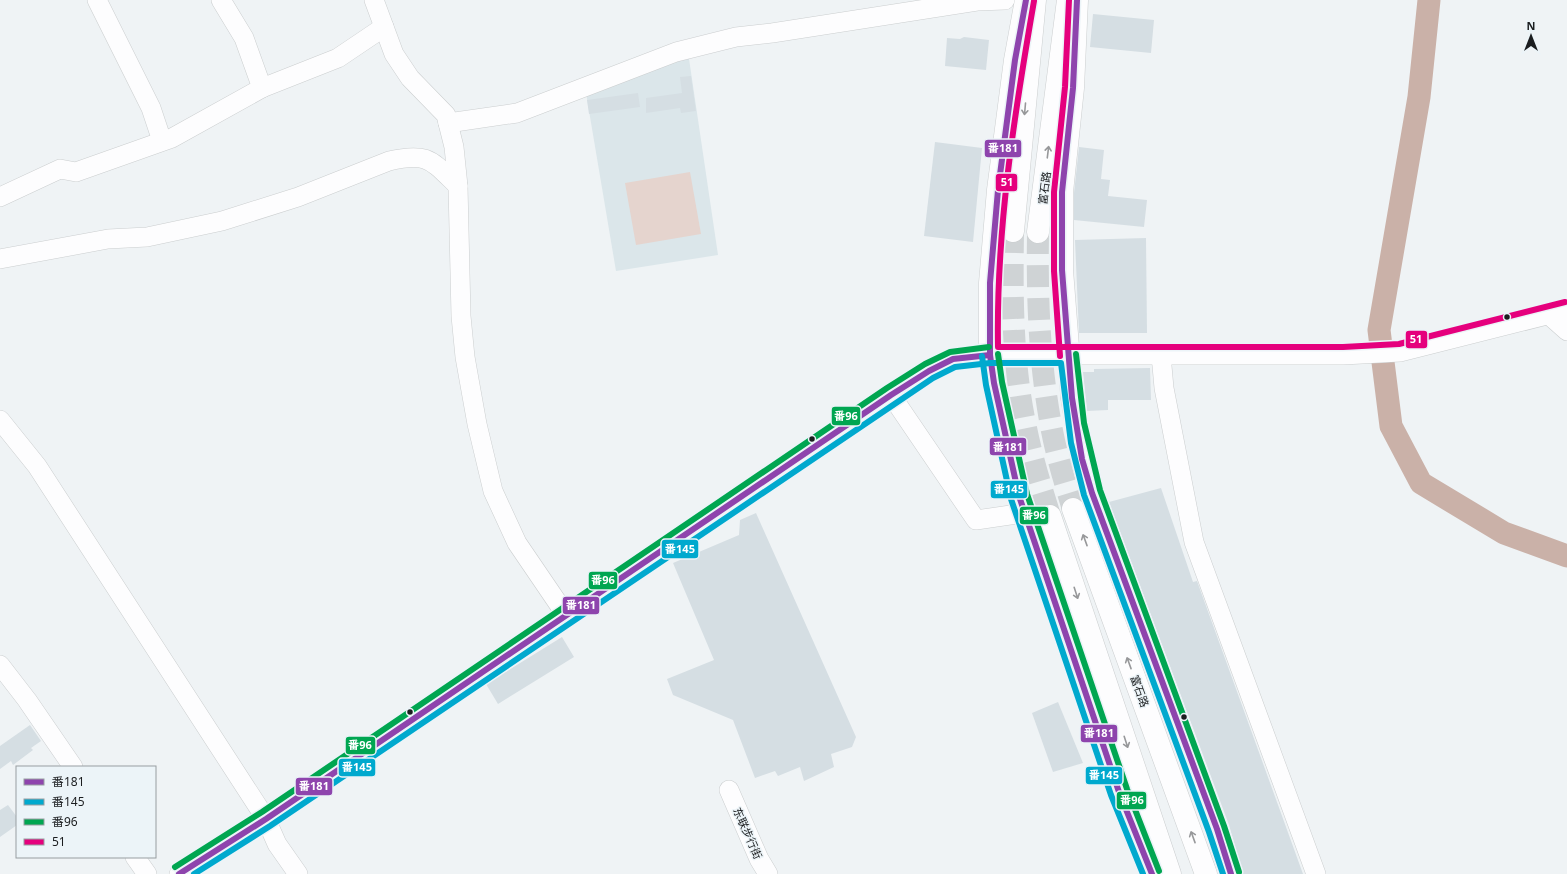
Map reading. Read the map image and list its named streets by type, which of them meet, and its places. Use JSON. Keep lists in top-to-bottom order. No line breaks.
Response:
{"streets":{"main road":["富石路"],"street":["东联步行街"]},"lines":["transit line 番181","transit line 51","transit line 番96","transit line 番145"],"legend":["番181","番145","番96","51"],"north":"top"}
